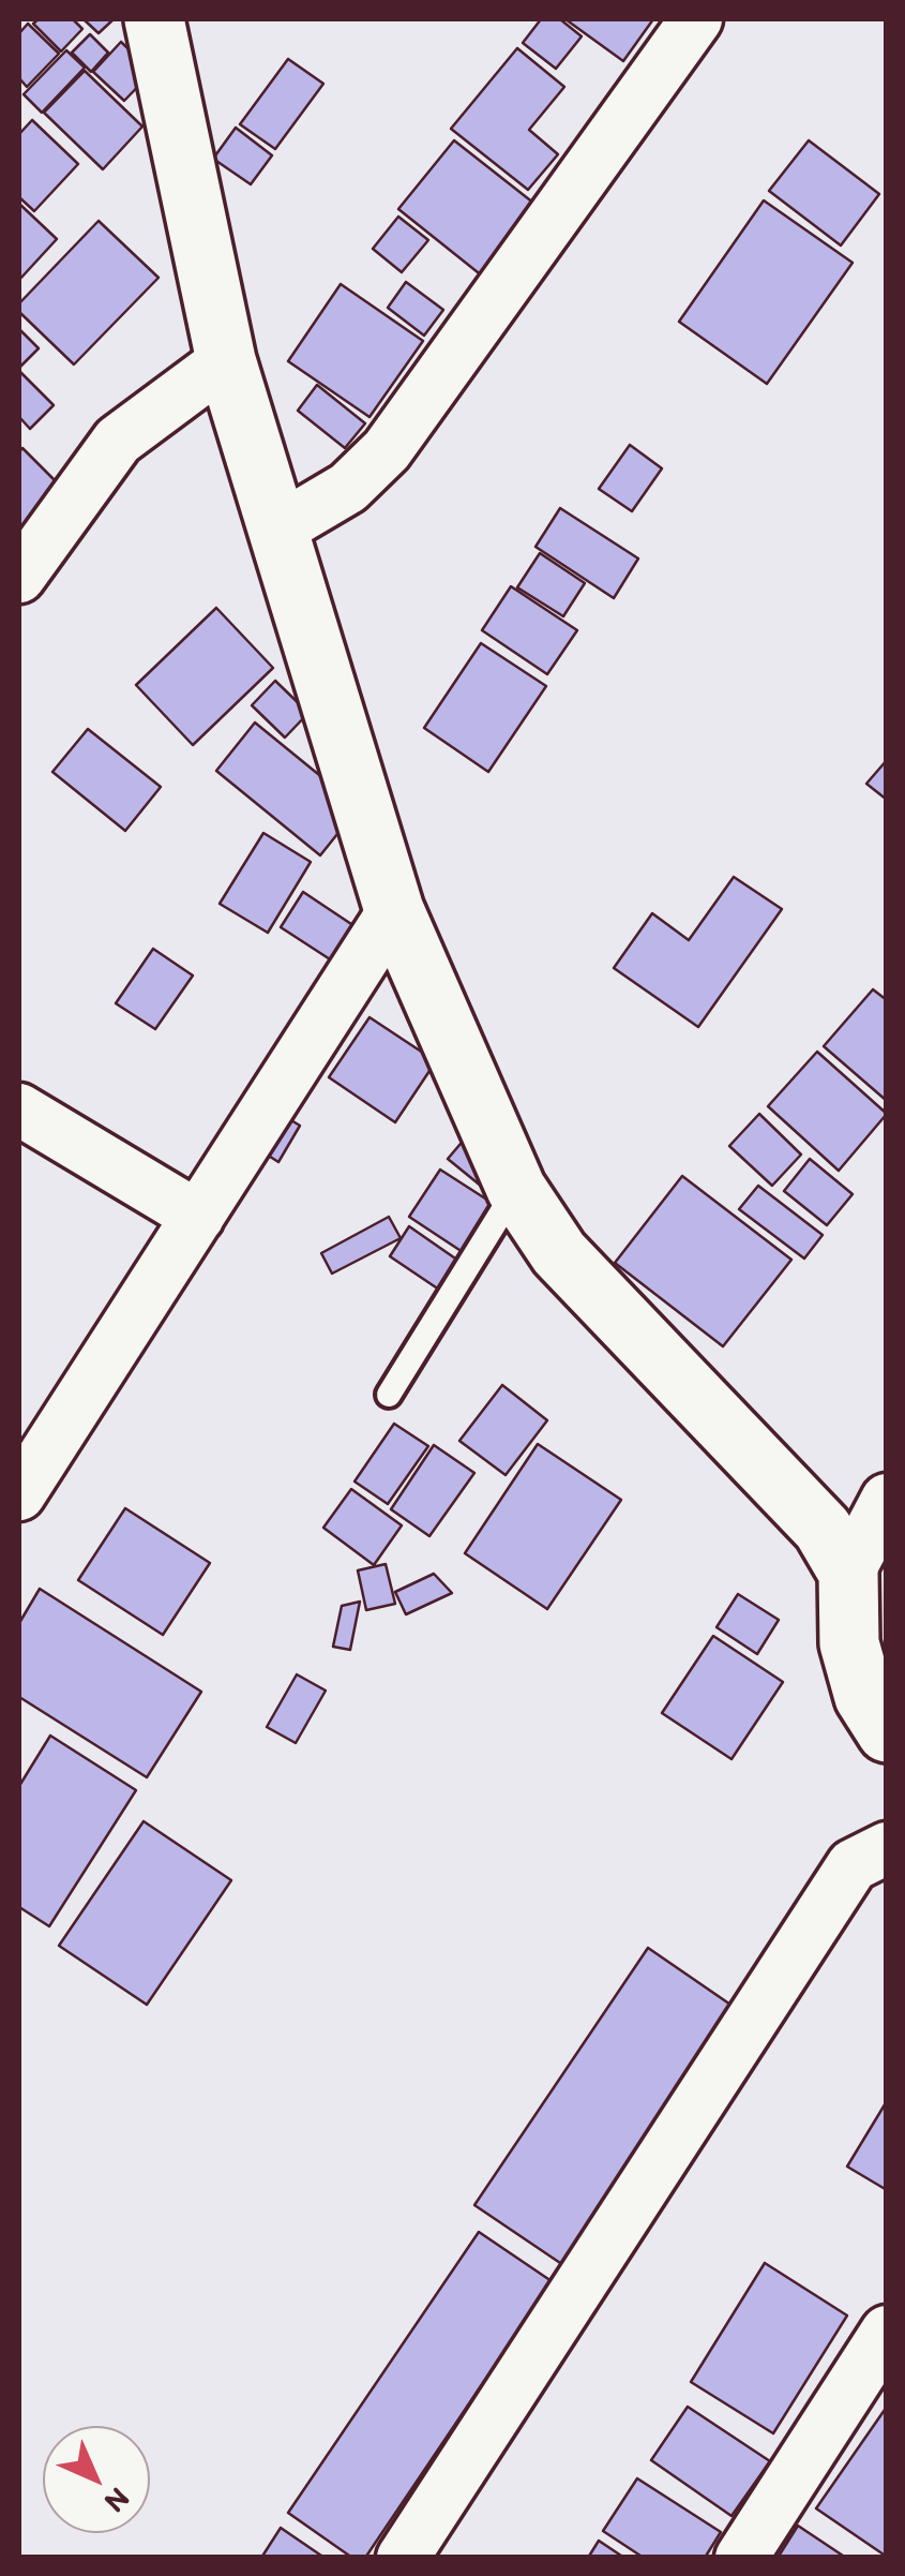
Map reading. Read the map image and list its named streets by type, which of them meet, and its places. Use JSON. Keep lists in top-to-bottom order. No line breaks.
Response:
{"north":"bottom right"}
